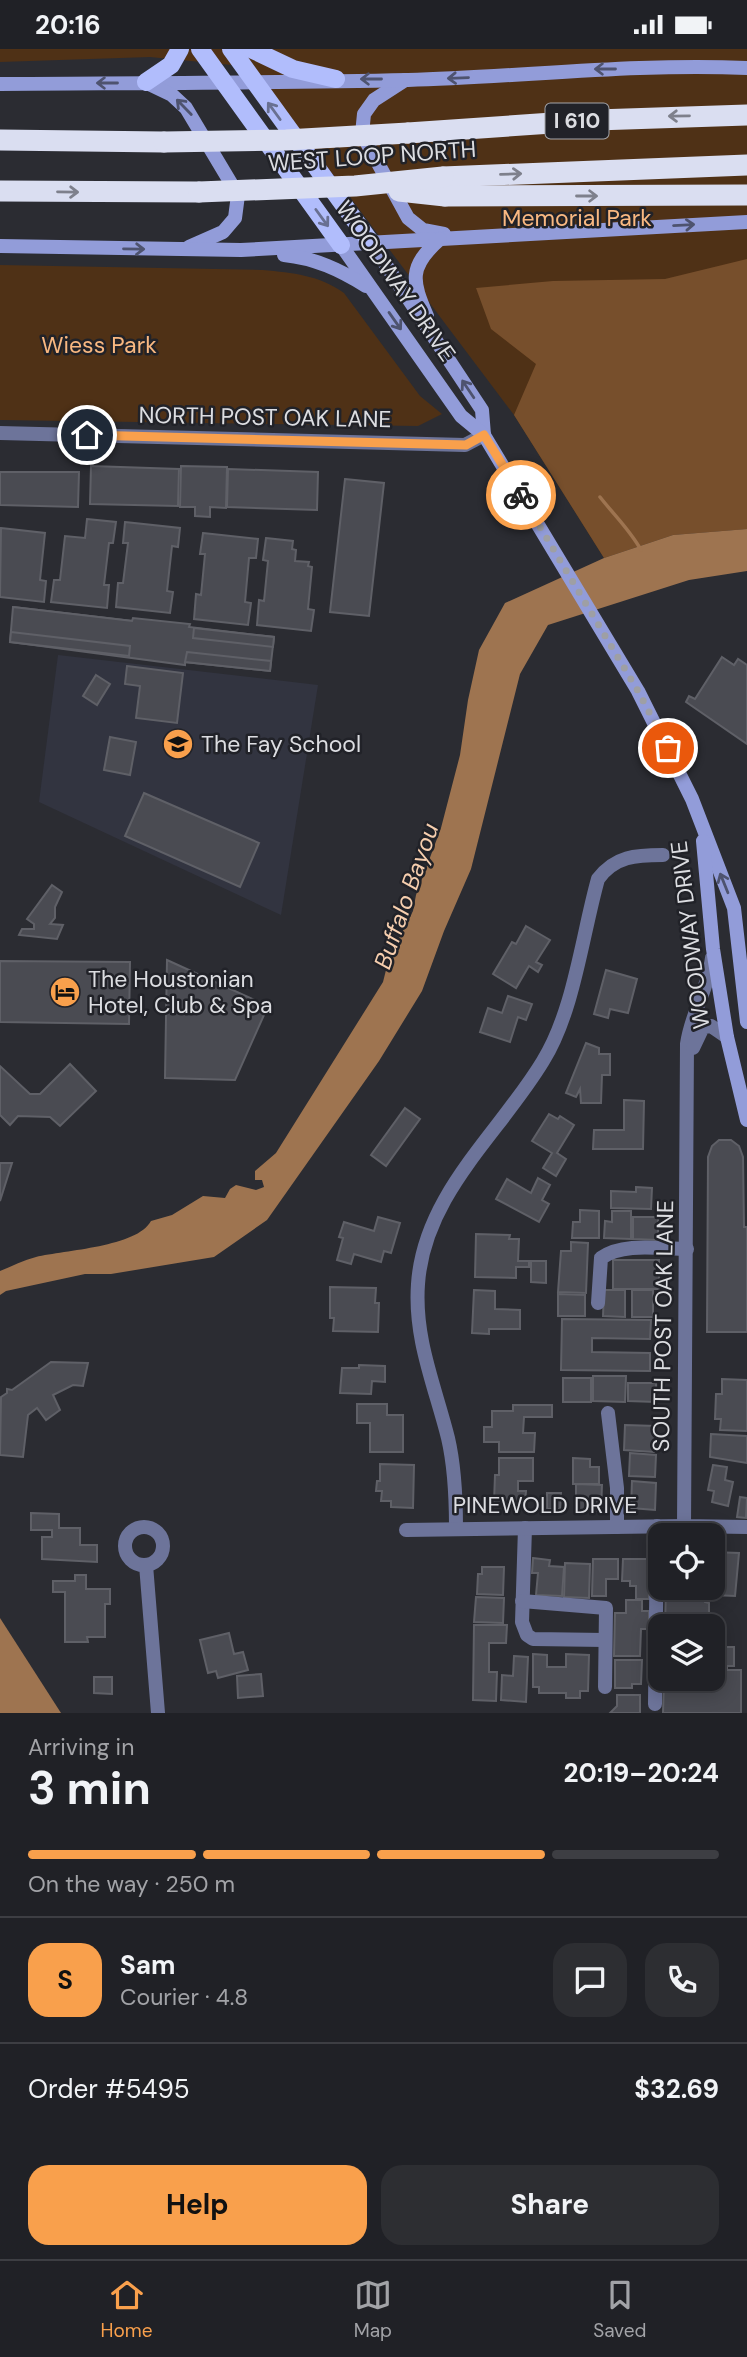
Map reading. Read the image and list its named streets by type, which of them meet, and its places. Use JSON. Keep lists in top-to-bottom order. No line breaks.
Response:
{"streets":{"highway":["I 610","WEST LOOP NORTH"],"main road":["WOODWAY DRIVE"],"street":["NORTH POST OAK LANE","SOUTH POST OAK LANE","PINEWOLD DRIVE"]},"crossings":[["WOODWAY DRIVE","NORTH POST OAK LANE"],["WOODWAY DRIVE","SOUTH POST OAK LANE"]],"water":["Buffalo Bayou"],"parks":["Memorial Park","Wiess Park"],"places":{"school or university":["The Fay School"],"hotel":["The Houstonian Hotel, Club & Spa"]},"page":{"status":"20:16","heading":["3 min","Arriving in","20:19–20:24"],"panel":["Sam","Courier · 4.8","Order #5495","$32.69"],"bar":"On the way · 250 m","round":"S","buttons":["Help","Share"],"tabs":["Home","Map","Saved"]}}
